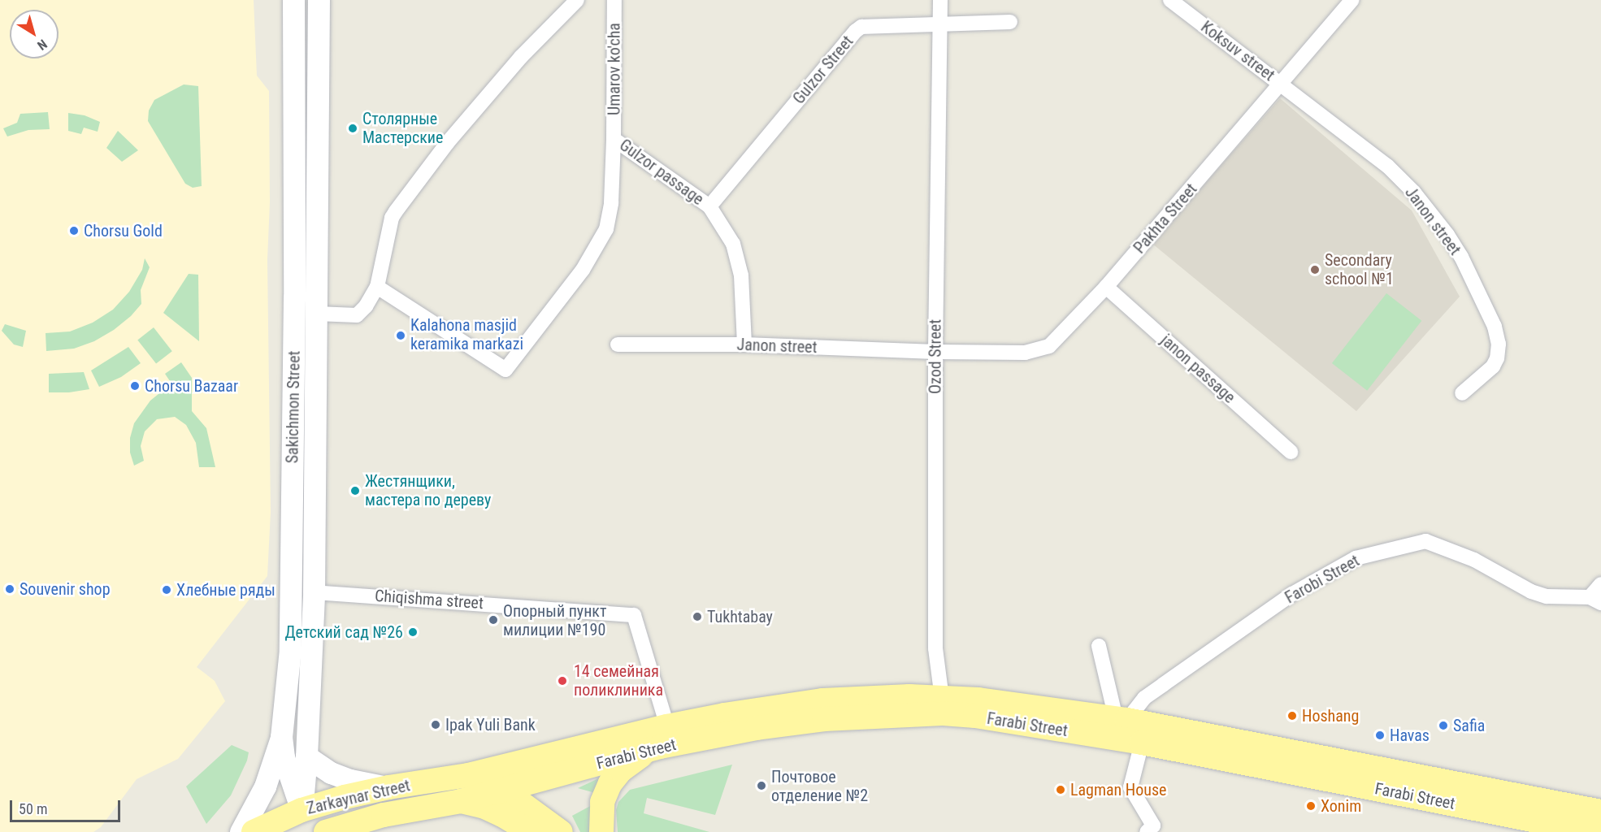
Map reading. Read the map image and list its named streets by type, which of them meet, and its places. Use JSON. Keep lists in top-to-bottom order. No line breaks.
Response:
{"streets":{"main road":["Sakichmon Street","Farabi Street","Zarkaynar Street"],"street":["Koksuv street","Umarov ko'cha","Gulzor Street","Gulzor passage","Pakhta Street","Janon street","Ozod Street","janon passage","Farobi Street","Chiqishma street"]},"crossings":[["Koksuv street","Pakhta Street"],["Koksuv street","Janon street"],["Umarov ko'cha","Gulzor passage"],["Gulzor Street","Gulzor passage"],["Gulzor Street","Ozod Street"],["Gulzor passage","Janon street"],["Pakhta Street","Janon street"],["Pakhta Street","Ozod Street"],["Pakhta Street","janon passage"],["Janon street","Ozod Street"],["Ozod Street","Farabi Street"],["Sakichmon Street","Chiqishma street"],["Sakichmon Street","Zarkaynar Street"],["Farobi Street","Farabi Street"],["Chiqishma street","Farabi Street"],["Farabi Street","Zarkaynar Street"]],"places":["Столярные Мастерские","Chorsu Gold","Secondary school №1","Kalahona masjid keramika markazi","Chorsu Bazaar","Жестянщики, мастера по дереву","Souvenir shop","Хлебные ряды","Tukhtabay","Опорный пункт милиции №190","Детский сад №26","14 семейная поликлиника","Hoshang","Ipak Yuli Bank","Safia","Havas","Почтовое отделение №2","Lagman House","Xonim"],"scale_bar":"50 m","north":"bottom right"}
